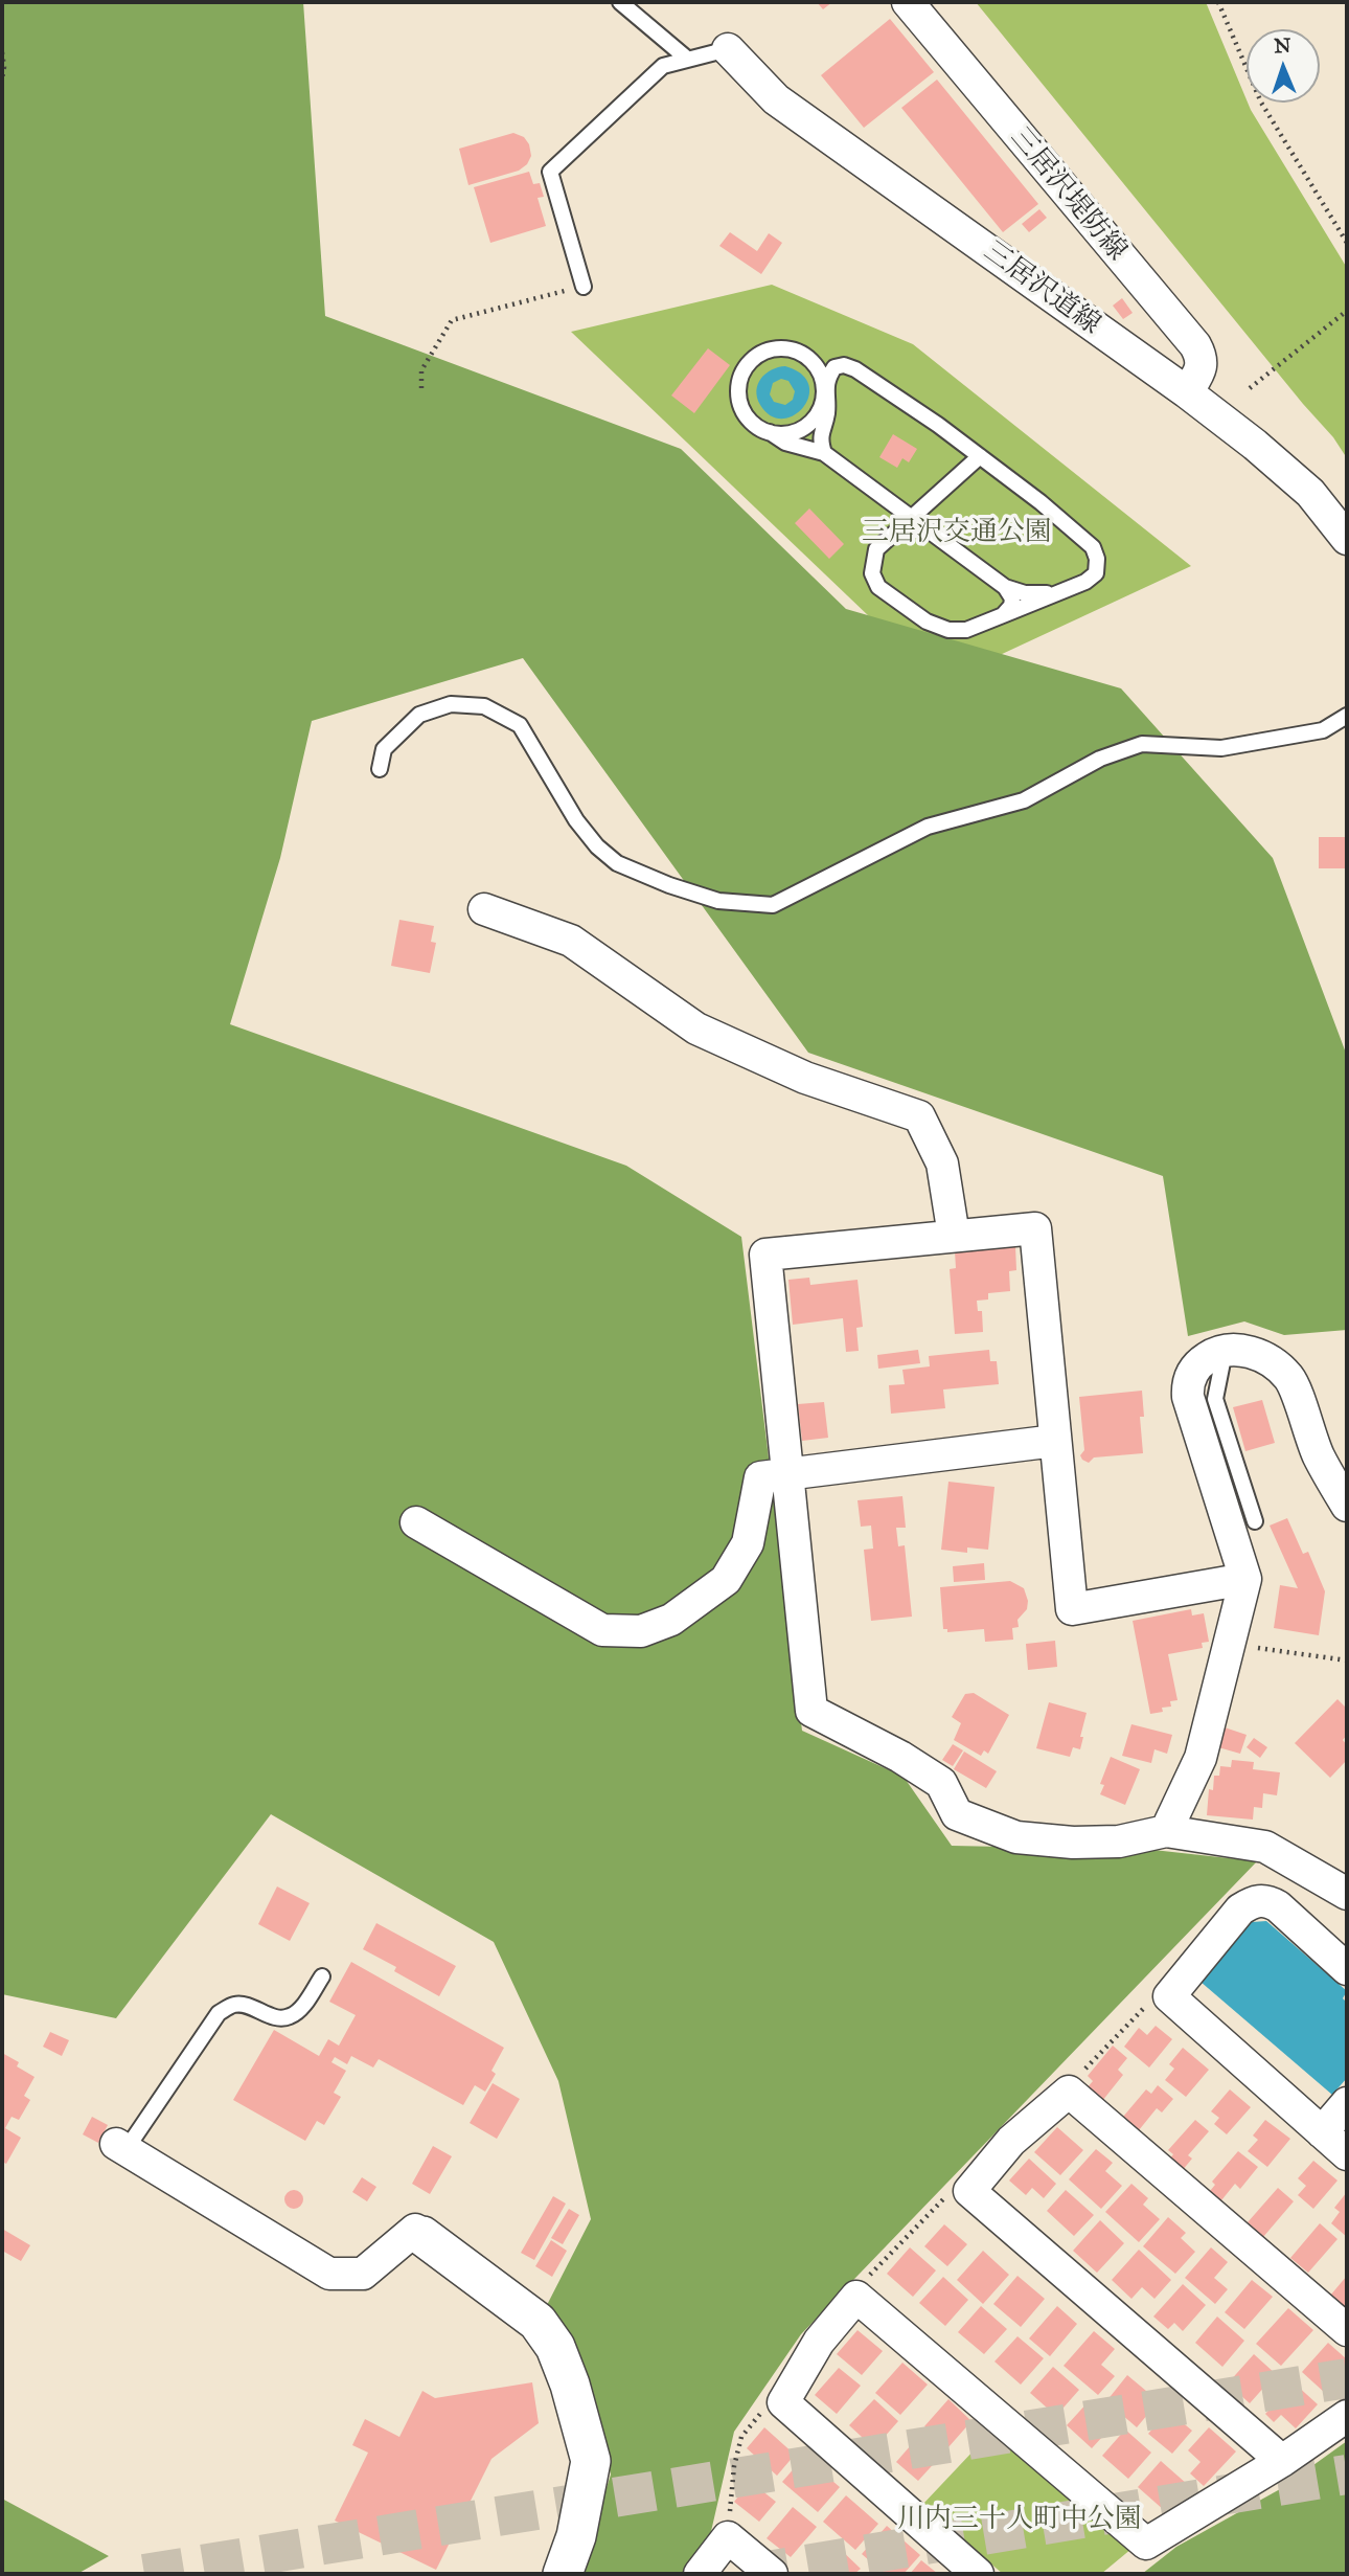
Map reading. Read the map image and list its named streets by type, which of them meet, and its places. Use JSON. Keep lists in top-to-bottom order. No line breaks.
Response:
{"streets":{"street":["三居沢堤防線","三居沢道線"]},"crossings":[["三居沢堤防線","三居沢道線"]],"parks":["三居沢交通公園","川内三十人町中公園"],"north":"top"}
